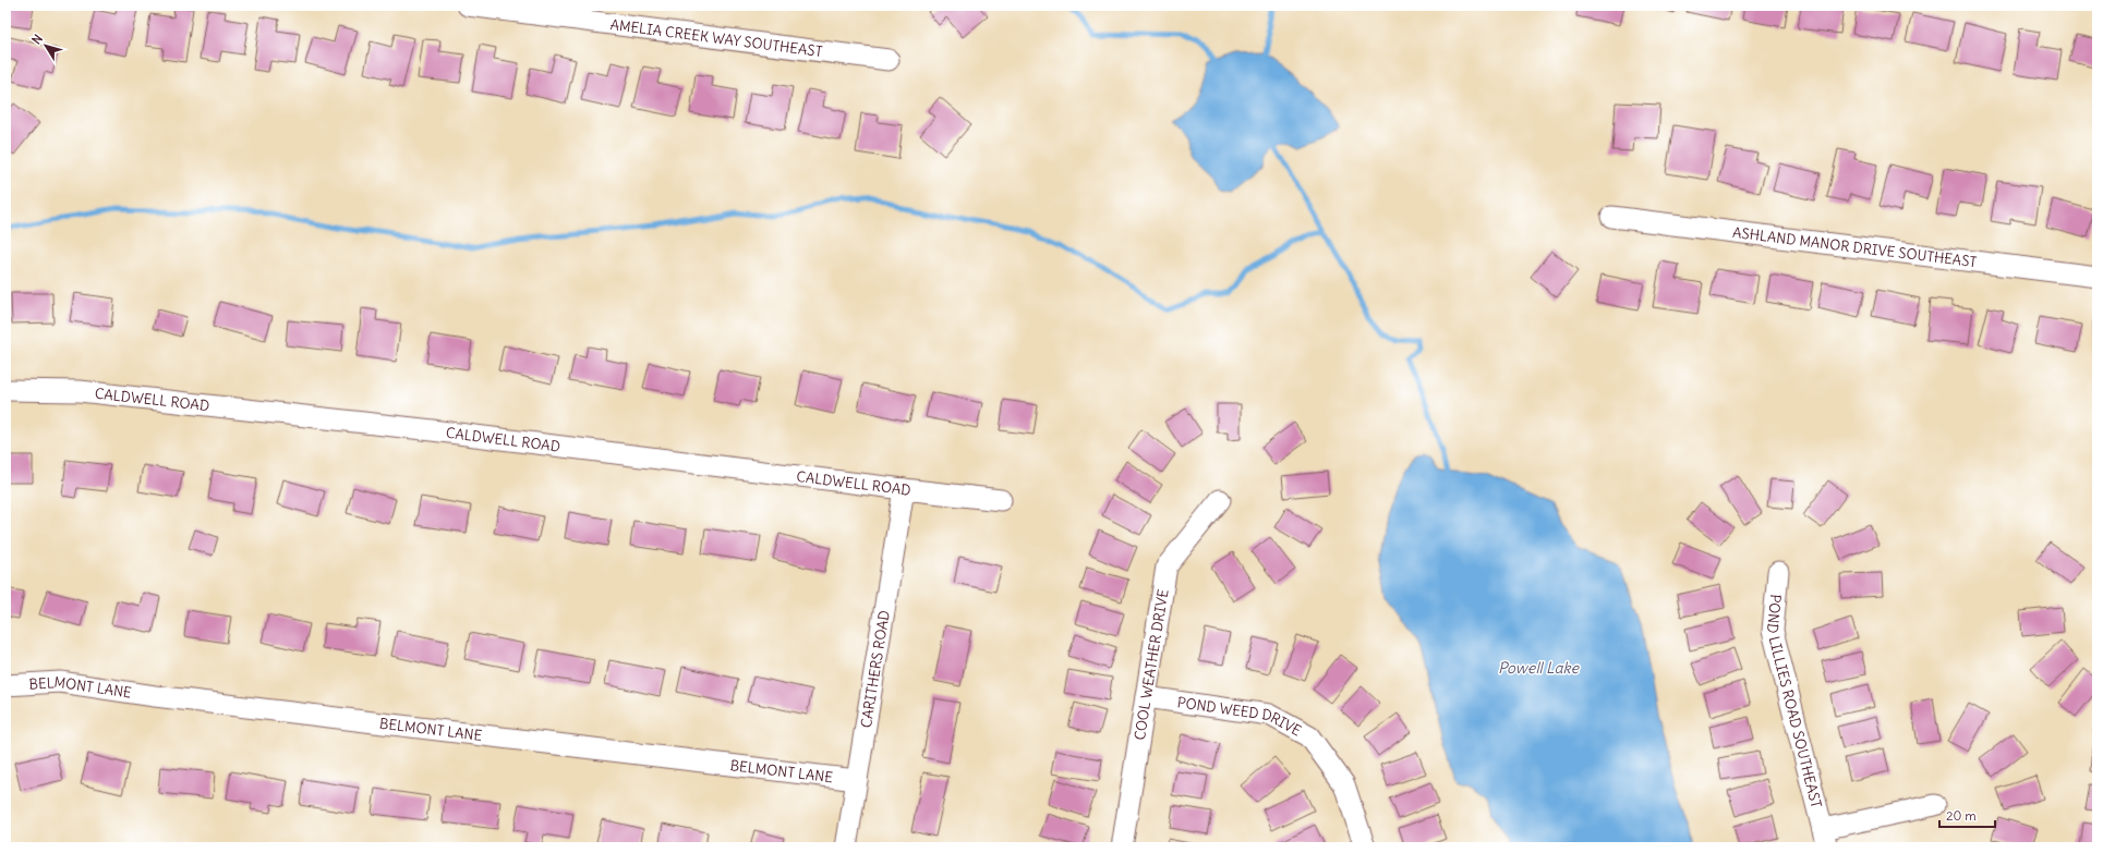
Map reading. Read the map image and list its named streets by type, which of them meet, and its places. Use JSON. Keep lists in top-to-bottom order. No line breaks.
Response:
{"streets":{"street":["AMELIA CREEK WAY SOUTHEAST","ASHLAND MANOR DRIVE SOUTHEAST","CALDWELL ROAD","COOL WEATHER DRIVE","CARITHERS ROAD","BELMONT LANE","POND LILLIES ROAD SOUTHEAST","POND WEED DRIVE"]},"crossings":[["CALDWELL ROAD","CARITHERS ROAD"],["COOL WEATHER DRIVE","POND WEED DRIVE"],["CARITHERS ROAD","BELMONT LANE"]],"water":["Powell Lake"],"scale_bar":"20 m","north":"top left"}
